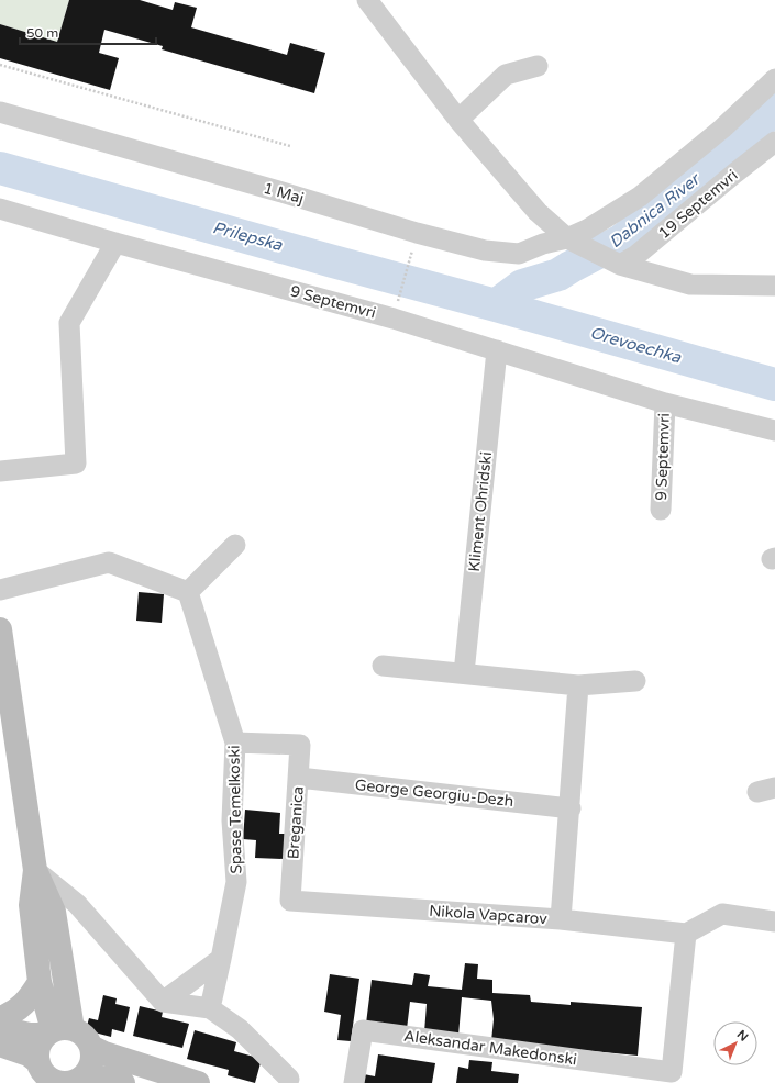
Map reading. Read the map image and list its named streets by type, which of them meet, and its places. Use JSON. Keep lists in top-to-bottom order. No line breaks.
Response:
{"streets":{"street":["1 Maj","19 Septemvri","9 Septemvri","Kliment Ohridski","George Georgiu-Dezh","Spase Temelkoski","Breganica","Nikola Vapcarov","Aleksandar Makedonski"]},"crossings":[["9 Septemvri","Kliment Ohridski"],["George Georgiu-Dezh","Breganica"],["Spase Temelkoski","Breganica"],["Breganica","Nikola Vapcarov"],["Nikola Vapcarov","Aleksandar Makedonski"]],"water":["Dabnica River","Prilepska","Orevoechka"],"scale_bar":"50 m","north":"top right"}
